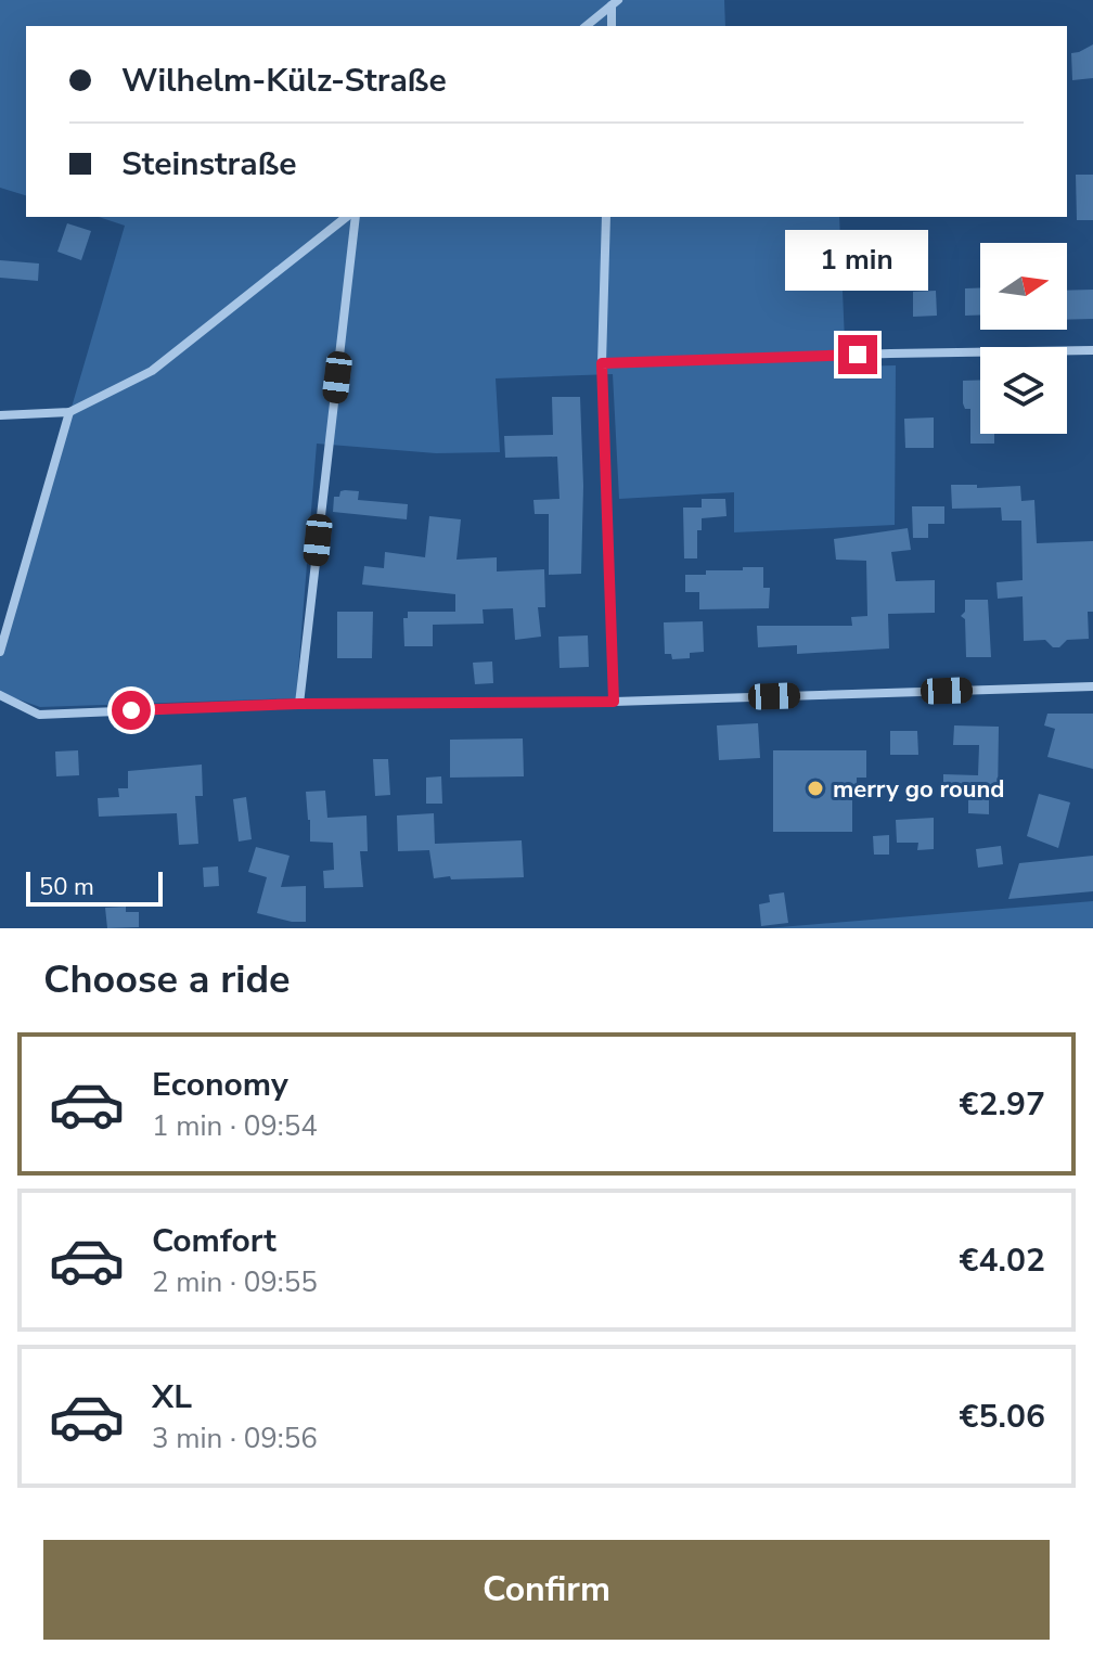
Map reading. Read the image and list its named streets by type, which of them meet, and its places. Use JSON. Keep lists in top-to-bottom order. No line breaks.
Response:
{"places":["merry go round"],"scale_bar":"50 m","north":"right","page":{"banner":["Wilhelm-Külz-Straße","Steinstraße"],"bubble":"1 min","scale":"50 m","heading":"Choose a ride","list":[{"name":"Economy","note":"1 min · 09:54","value":"€2.97"},{"name":"Comfort","note":"2 min · 09:55","value":"€4.02"},{"name":"XL","note":"3 min · 09:56","value":"€5.06"}],"buttons":"Confirm"}}
